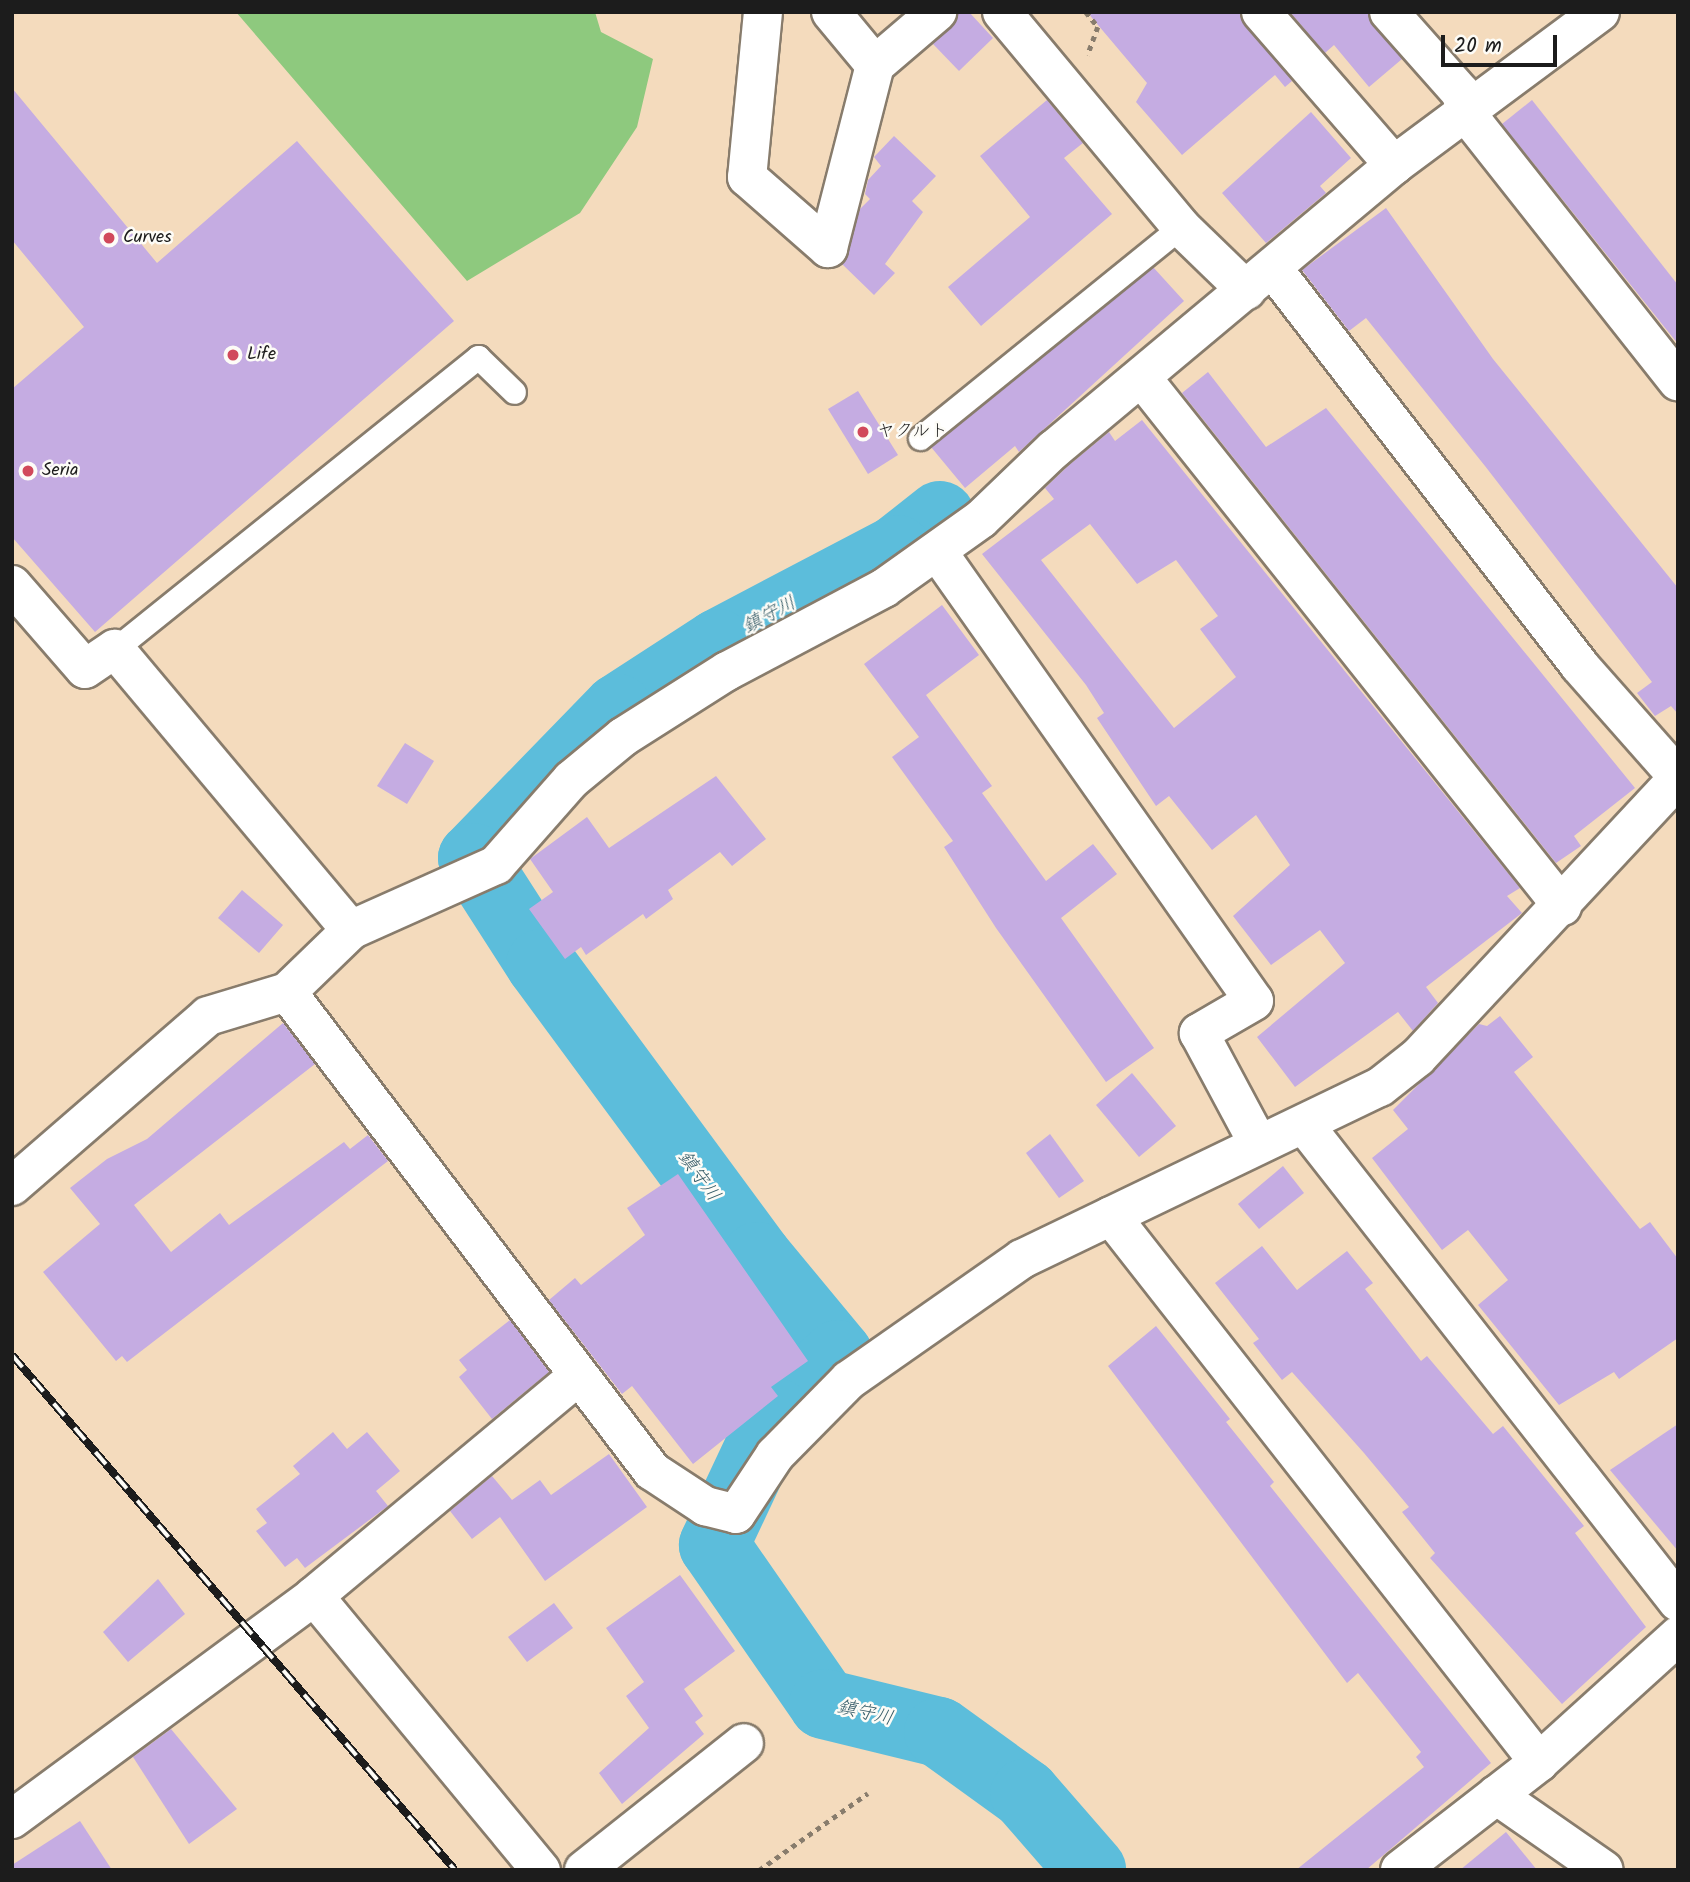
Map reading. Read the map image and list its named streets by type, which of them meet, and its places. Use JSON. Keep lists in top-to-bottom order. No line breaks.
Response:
{"water":["鎮守川"],"places":["Curves","Life","ヤクルト","Seria"],"scale_bar":"20 m"}
